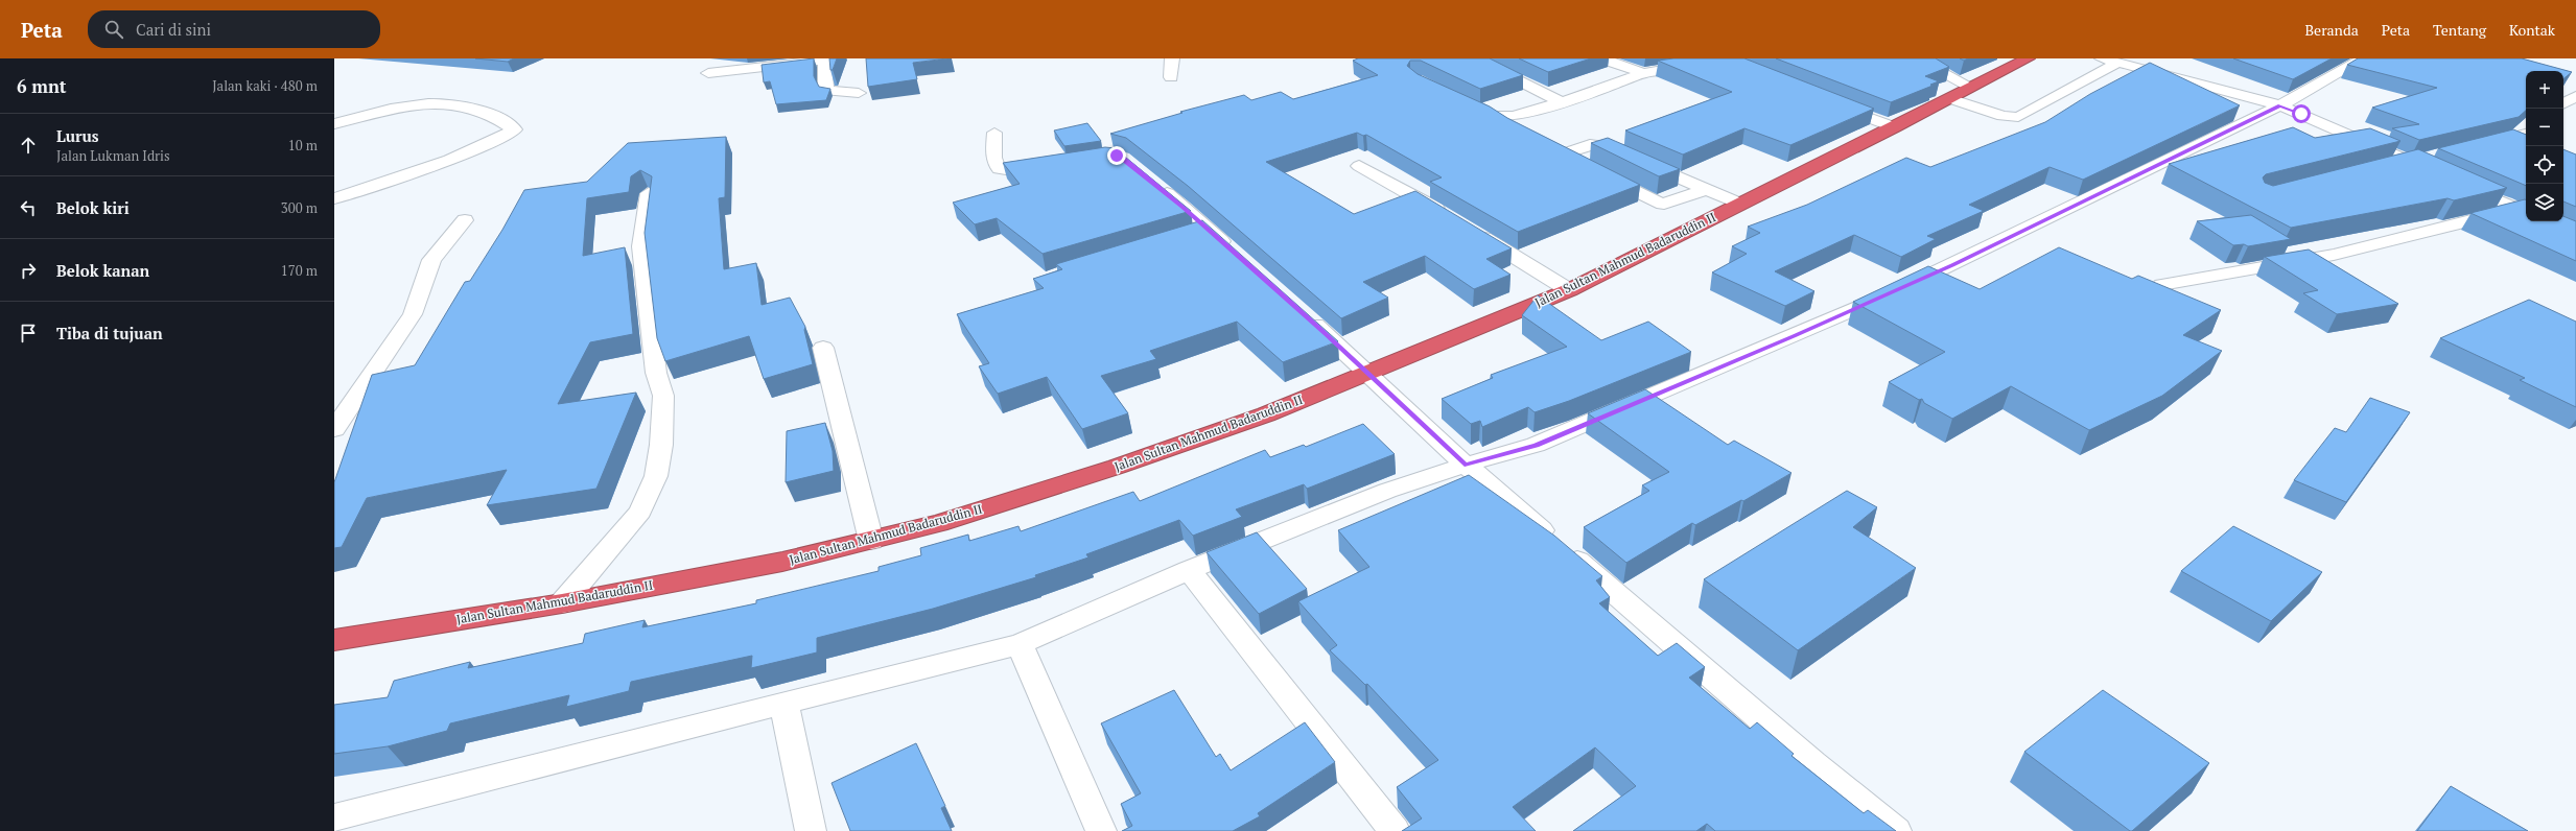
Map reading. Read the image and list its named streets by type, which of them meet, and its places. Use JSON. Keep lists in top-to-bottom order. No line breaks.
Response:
{"streets":{"highway":["Jalan Sultan Mahmud Badaruddin II"]},"page":{"header":"Peta","search":"Cari di sini","nav":["Beranda","Peta","Tentang","Kontak"],"heading":["6 mnt","Jalan kaki · 480 m"],"map_buttons":["+","−"],"list":[["Lurus","Jalan Lukman Idris","10 m"],["Belok kiri","300 m"],["Belok kanan","170 m"],"Tiba di tujuan"]}}
